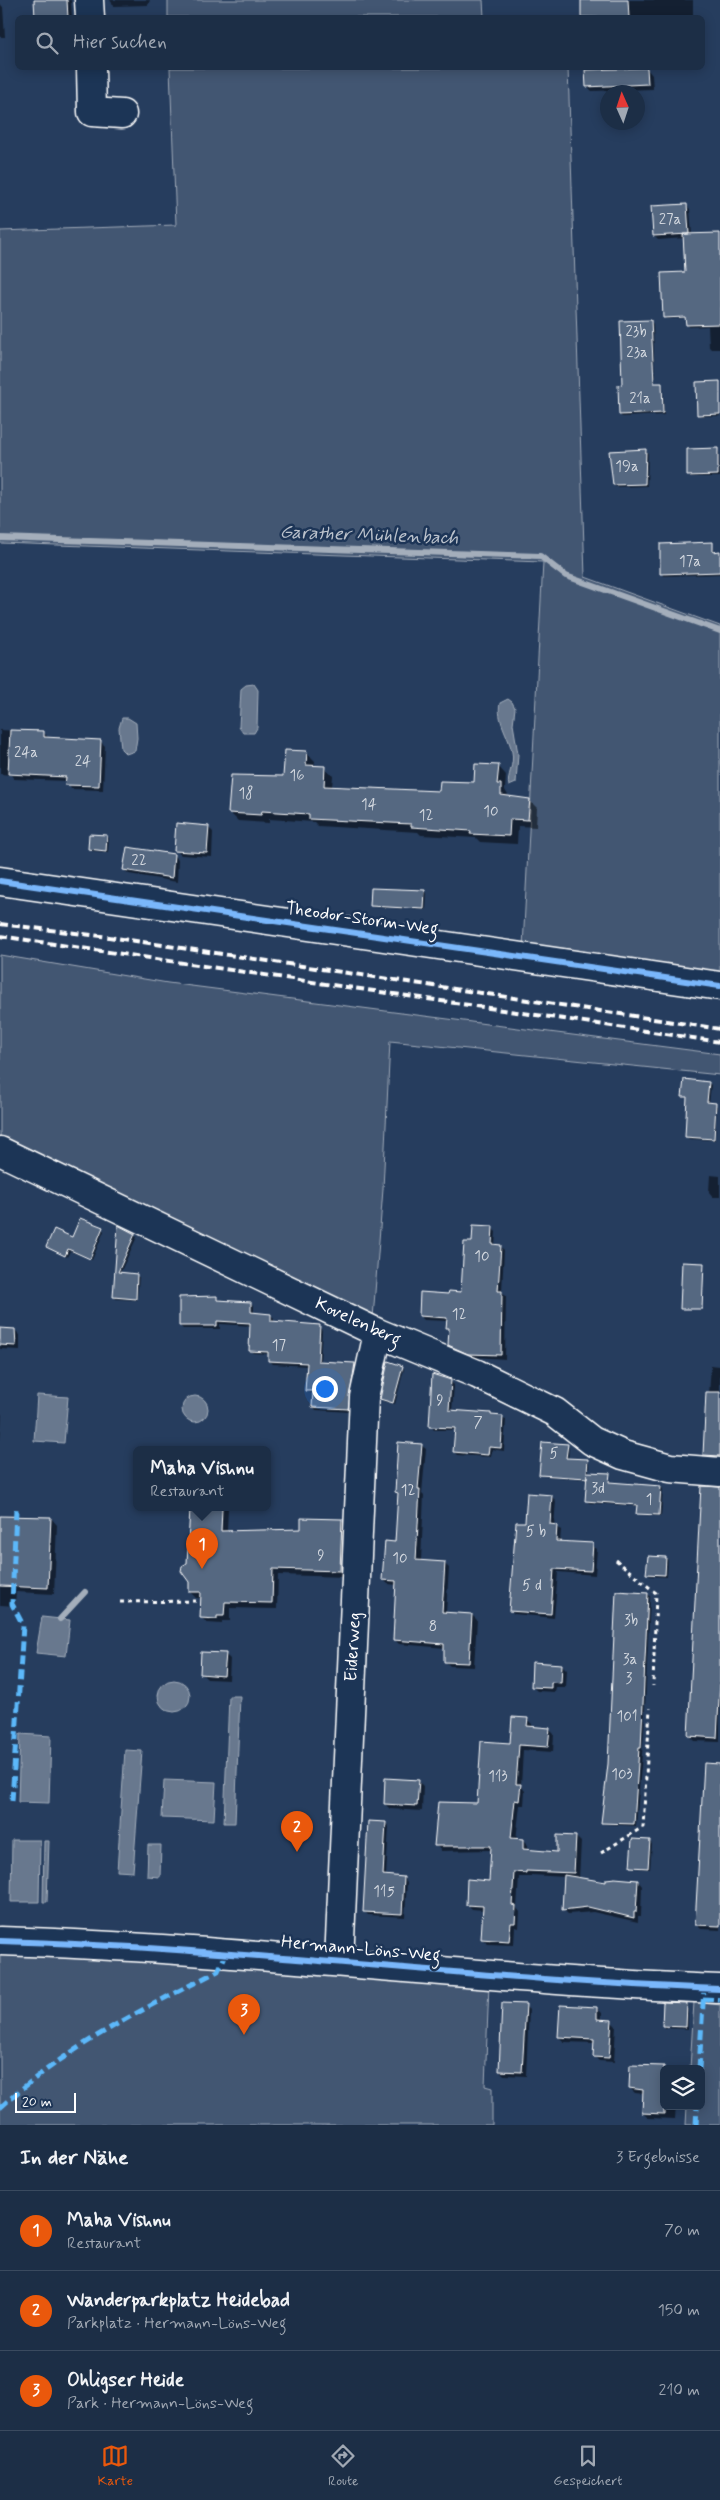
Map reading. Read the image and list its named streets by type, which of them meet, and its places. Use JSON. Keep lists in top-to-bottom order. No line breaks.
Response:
{"streets":{"street":["Theodor-Storm-Weg","Kovelenberg","Eiderweg","Hermann-Löns-Weg"]},"crossings":[["Kovelenberg","Eiderweg"],["Eiderweg","Hermann-Löns-Weg"]],"water":["Garather Mühlenbach"],"house_numbers":["27a","23b","23a","21a","19a","17a","24a","24","16","18","14","10","12","22","10","12","17","9","7","5","3d","12","1","5 b","9","10","5 d","3b","8","3a","3","101","103","113","115"],"scale_bar":"20 m","north":"top","page":{"search":"Hier suchen","popup":["Maha Vishnu","Restaurant"],"pins":["1","2","3"],"scale":"20 m","heading":["In der Nähe","3 Ergebnisse"],"list":[{"mark":"1","name":"Maha Vishnu","note":"Restaurant","value":"70 m"},{"mark":"2","name":"Wanderparkplatz Heidebad","note":"Parkplatz · Hermann-Löns-Weg","value":"150 m"},{"mark":"3","name":"Ohligser Heide","note":"Park · Hermann-Löns-Weg","value":"210 m"}],"nav":["Karte","Route","Gespeichert"]}}
